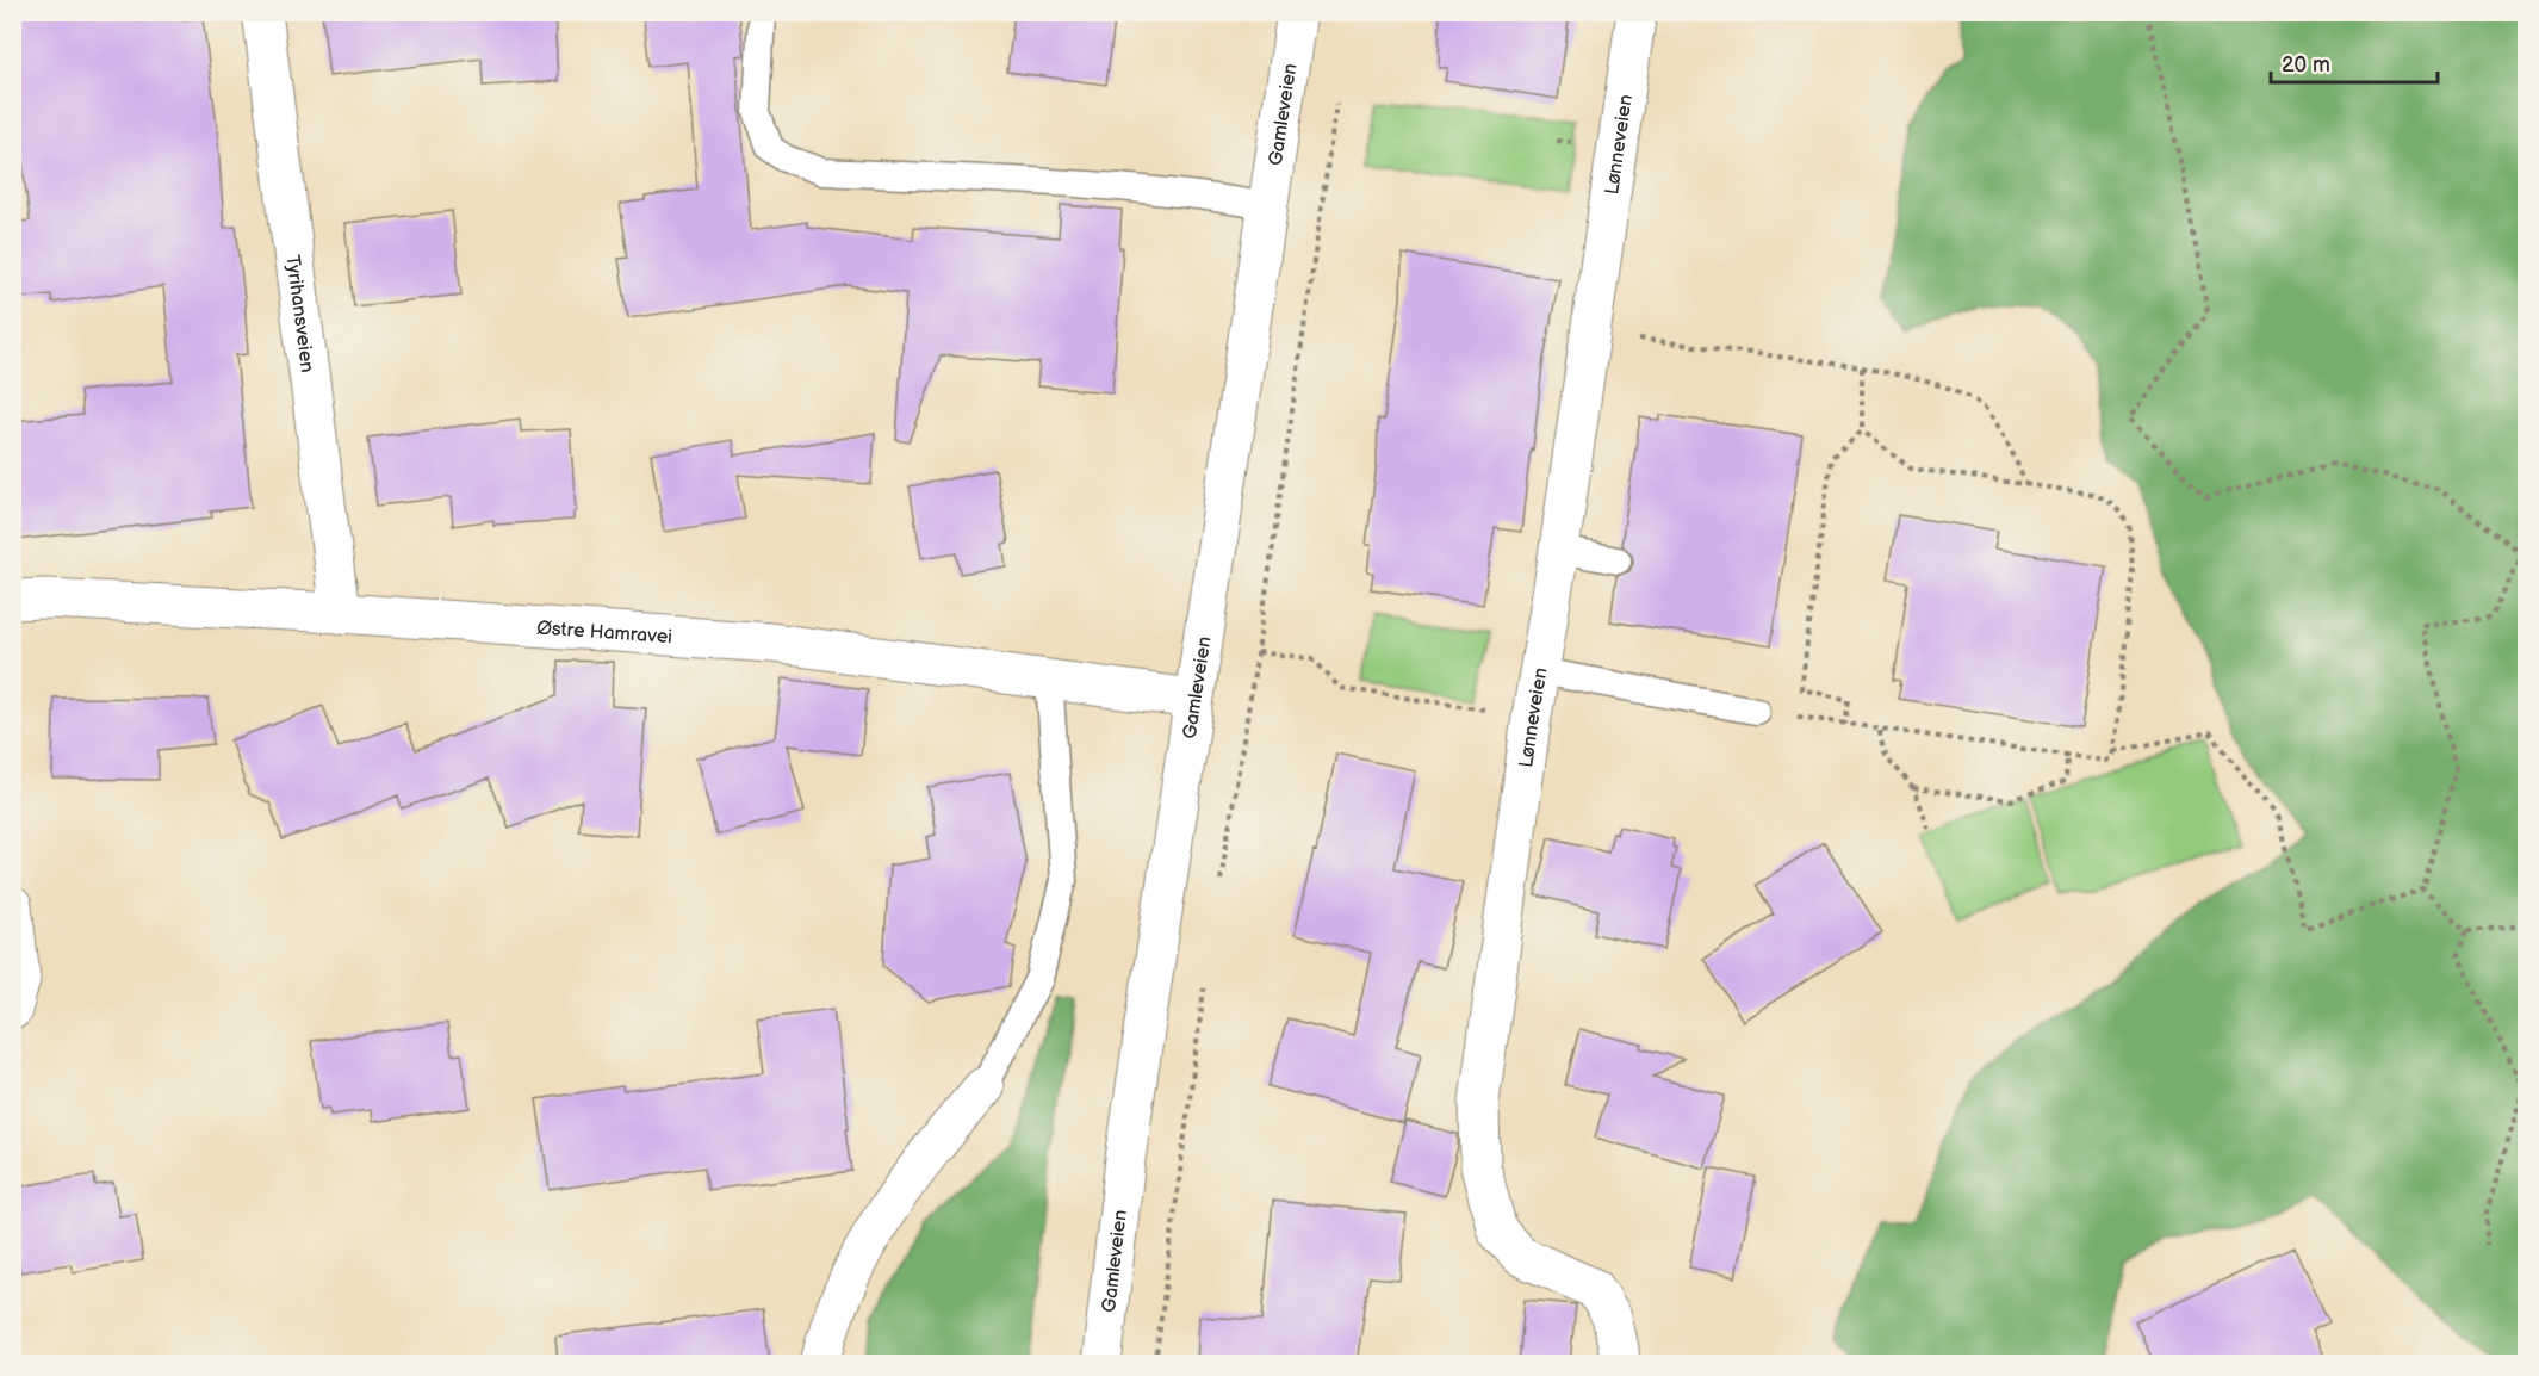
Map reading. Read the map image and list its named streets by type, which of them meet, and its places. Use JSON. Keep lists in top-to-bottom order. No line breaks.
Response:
{"streets":{"street":["Gamleveien","Lønneveien","Tyrihansveien","Østre Hamravei"]},"crossings":[["Gamleveien","Østre Hamravei"],["Tyrihansveien","Østre Hamravei"]],"scale_bar":"20 m"}
